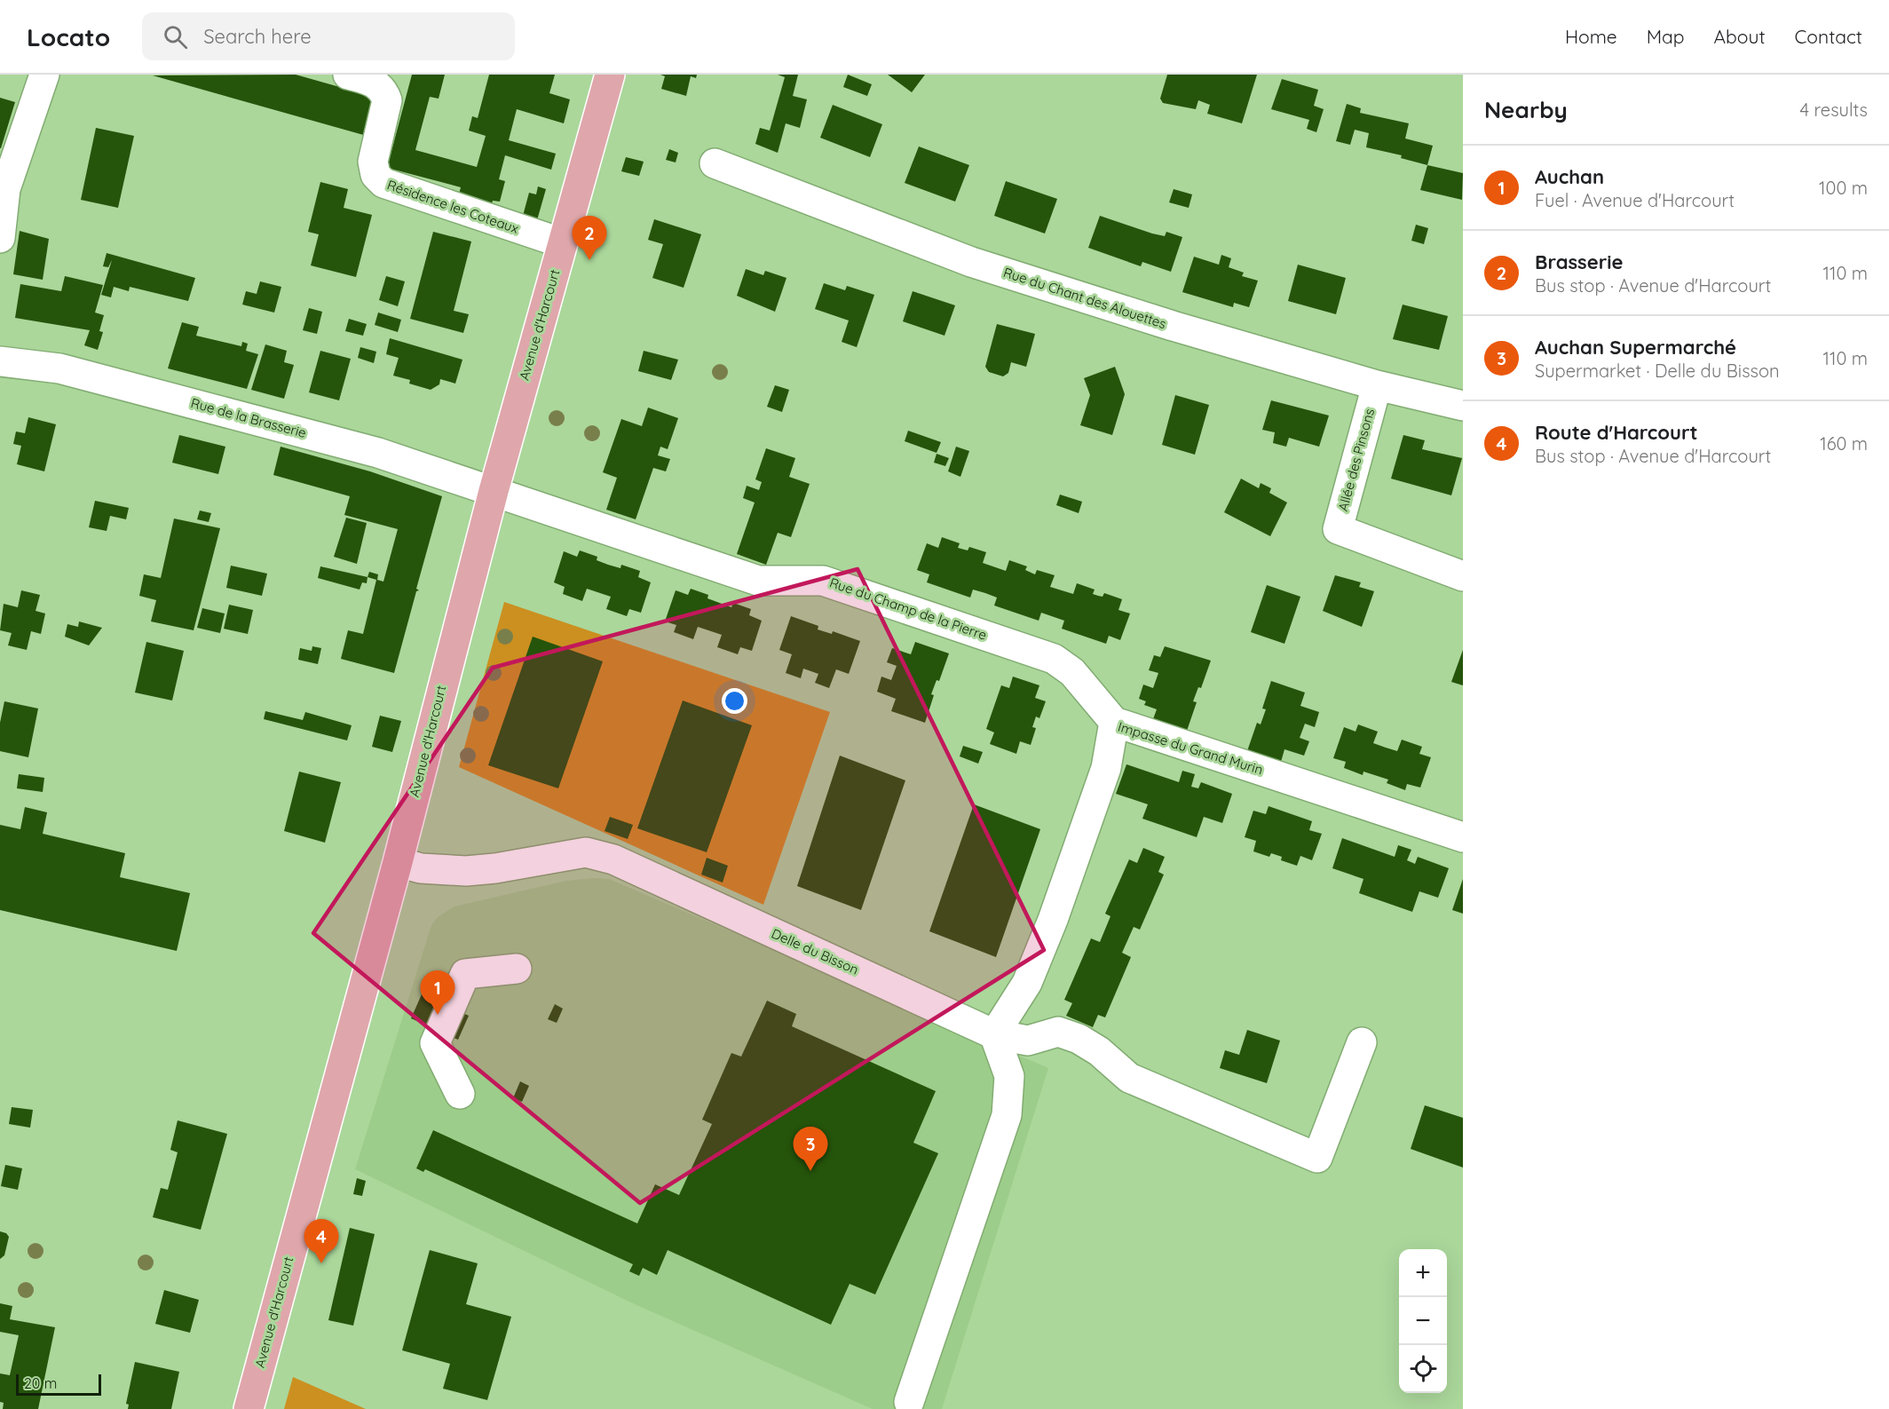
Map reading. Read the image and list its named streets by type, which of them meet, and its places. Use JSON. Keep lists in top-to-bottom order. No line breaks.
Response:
{"streets":{"main road":["Avenue d'Harcourt"],"street":["Résidence les Coteaux","Rue du Chant des Alouettes","Rue de la Brasserie","Allée des Pinsons","Rue du Champ de la Pierre","Impasse du Grand Murin","Delle du Bisson"]},"crossings":[["Résidence les Coteaux","Avenue d'Harcourt"],["Rue du Chant des Alouettes","Allée des Pinsons"],["Avenue d'Harcourt","Rue de la Brasserie"],["Avenue d'Harcourt","Rue du Champ de la Pierre"],["Avenue d'Harcourt","Delle du Bisson"],["Rue de la Brasserie","Rue du Champ de la Pierre"],["Rue du Champ de la Pierre","Impasse du Grand Murin"],["Impasse du Grand Murin","Delle du Bisson"]],"scale_bar":"20 m","page":{"header":"Locato","search":"Search here","nav":["Home","Map","About","Contact"],"heading":["Nearby","4 results"],"list":[{"mark":"1","name":"Auchan","note":"Fuel · Avenue d'Harcourt","value":"100 m"},{"mark":"2","name":"Brasserie","note":"Bus stop · Avenue d'Harcourt","value":"110 m"},{"mark":"3","name":"Auchan Supermarché","note":"Supermarket · Delle du Bisson","value":"110 m"},{"mark":"4","name":"Route d'Harcourt","note":"Bus stop · Avenue d'Harcourt","value":"160 m"}],"pins":["2","1","3","4"],"map_buttons":["+","−"],"scale":"20 m"}}
